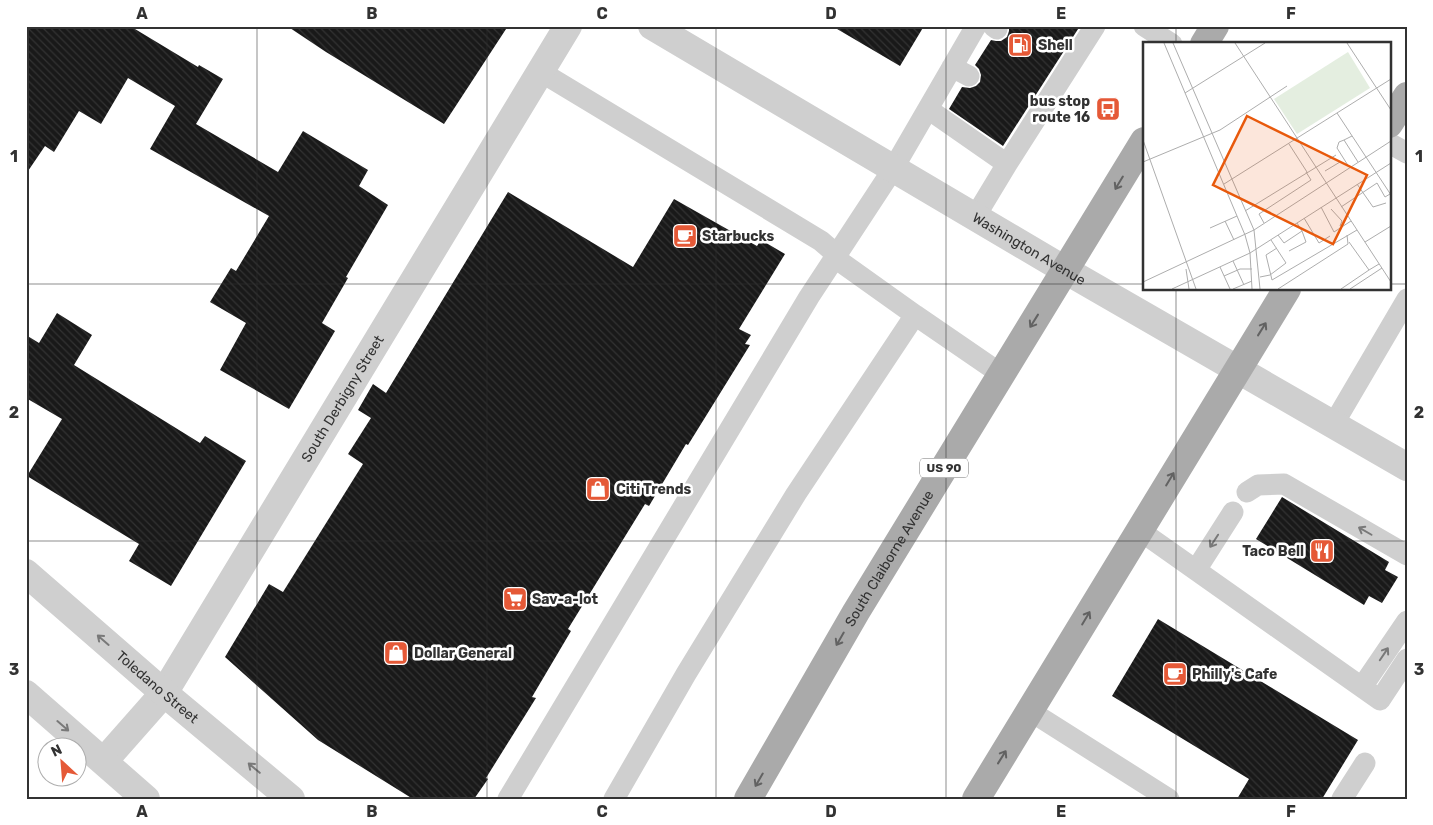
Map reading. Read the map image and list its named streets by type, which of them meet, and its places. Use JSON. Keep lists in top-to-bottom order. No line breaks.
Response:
{"streets":{"main road":["US 90","South Claiborne Avenue"],"street":["Washington Avenue","South Derbigny Street","Toledano Street"]},"crossings":[["Washington Avenue","South Claiborne Avenue"],["South Derbigny Street","Toledano Street"]],"places":{"fuel station":["Shell"],"bus stop":["bus stop route 16"],"cafe":["Starbucks","Philly's Cafe"],"shop":["Citi Trends","Dollar General"],"restaurant":["Taco Bell"],"supermarket":["Sav-a-lot"]},"north":"top left","grid":{"columns":["A","B","C","D","E","F"],"rows":["1","2","3"]}}
